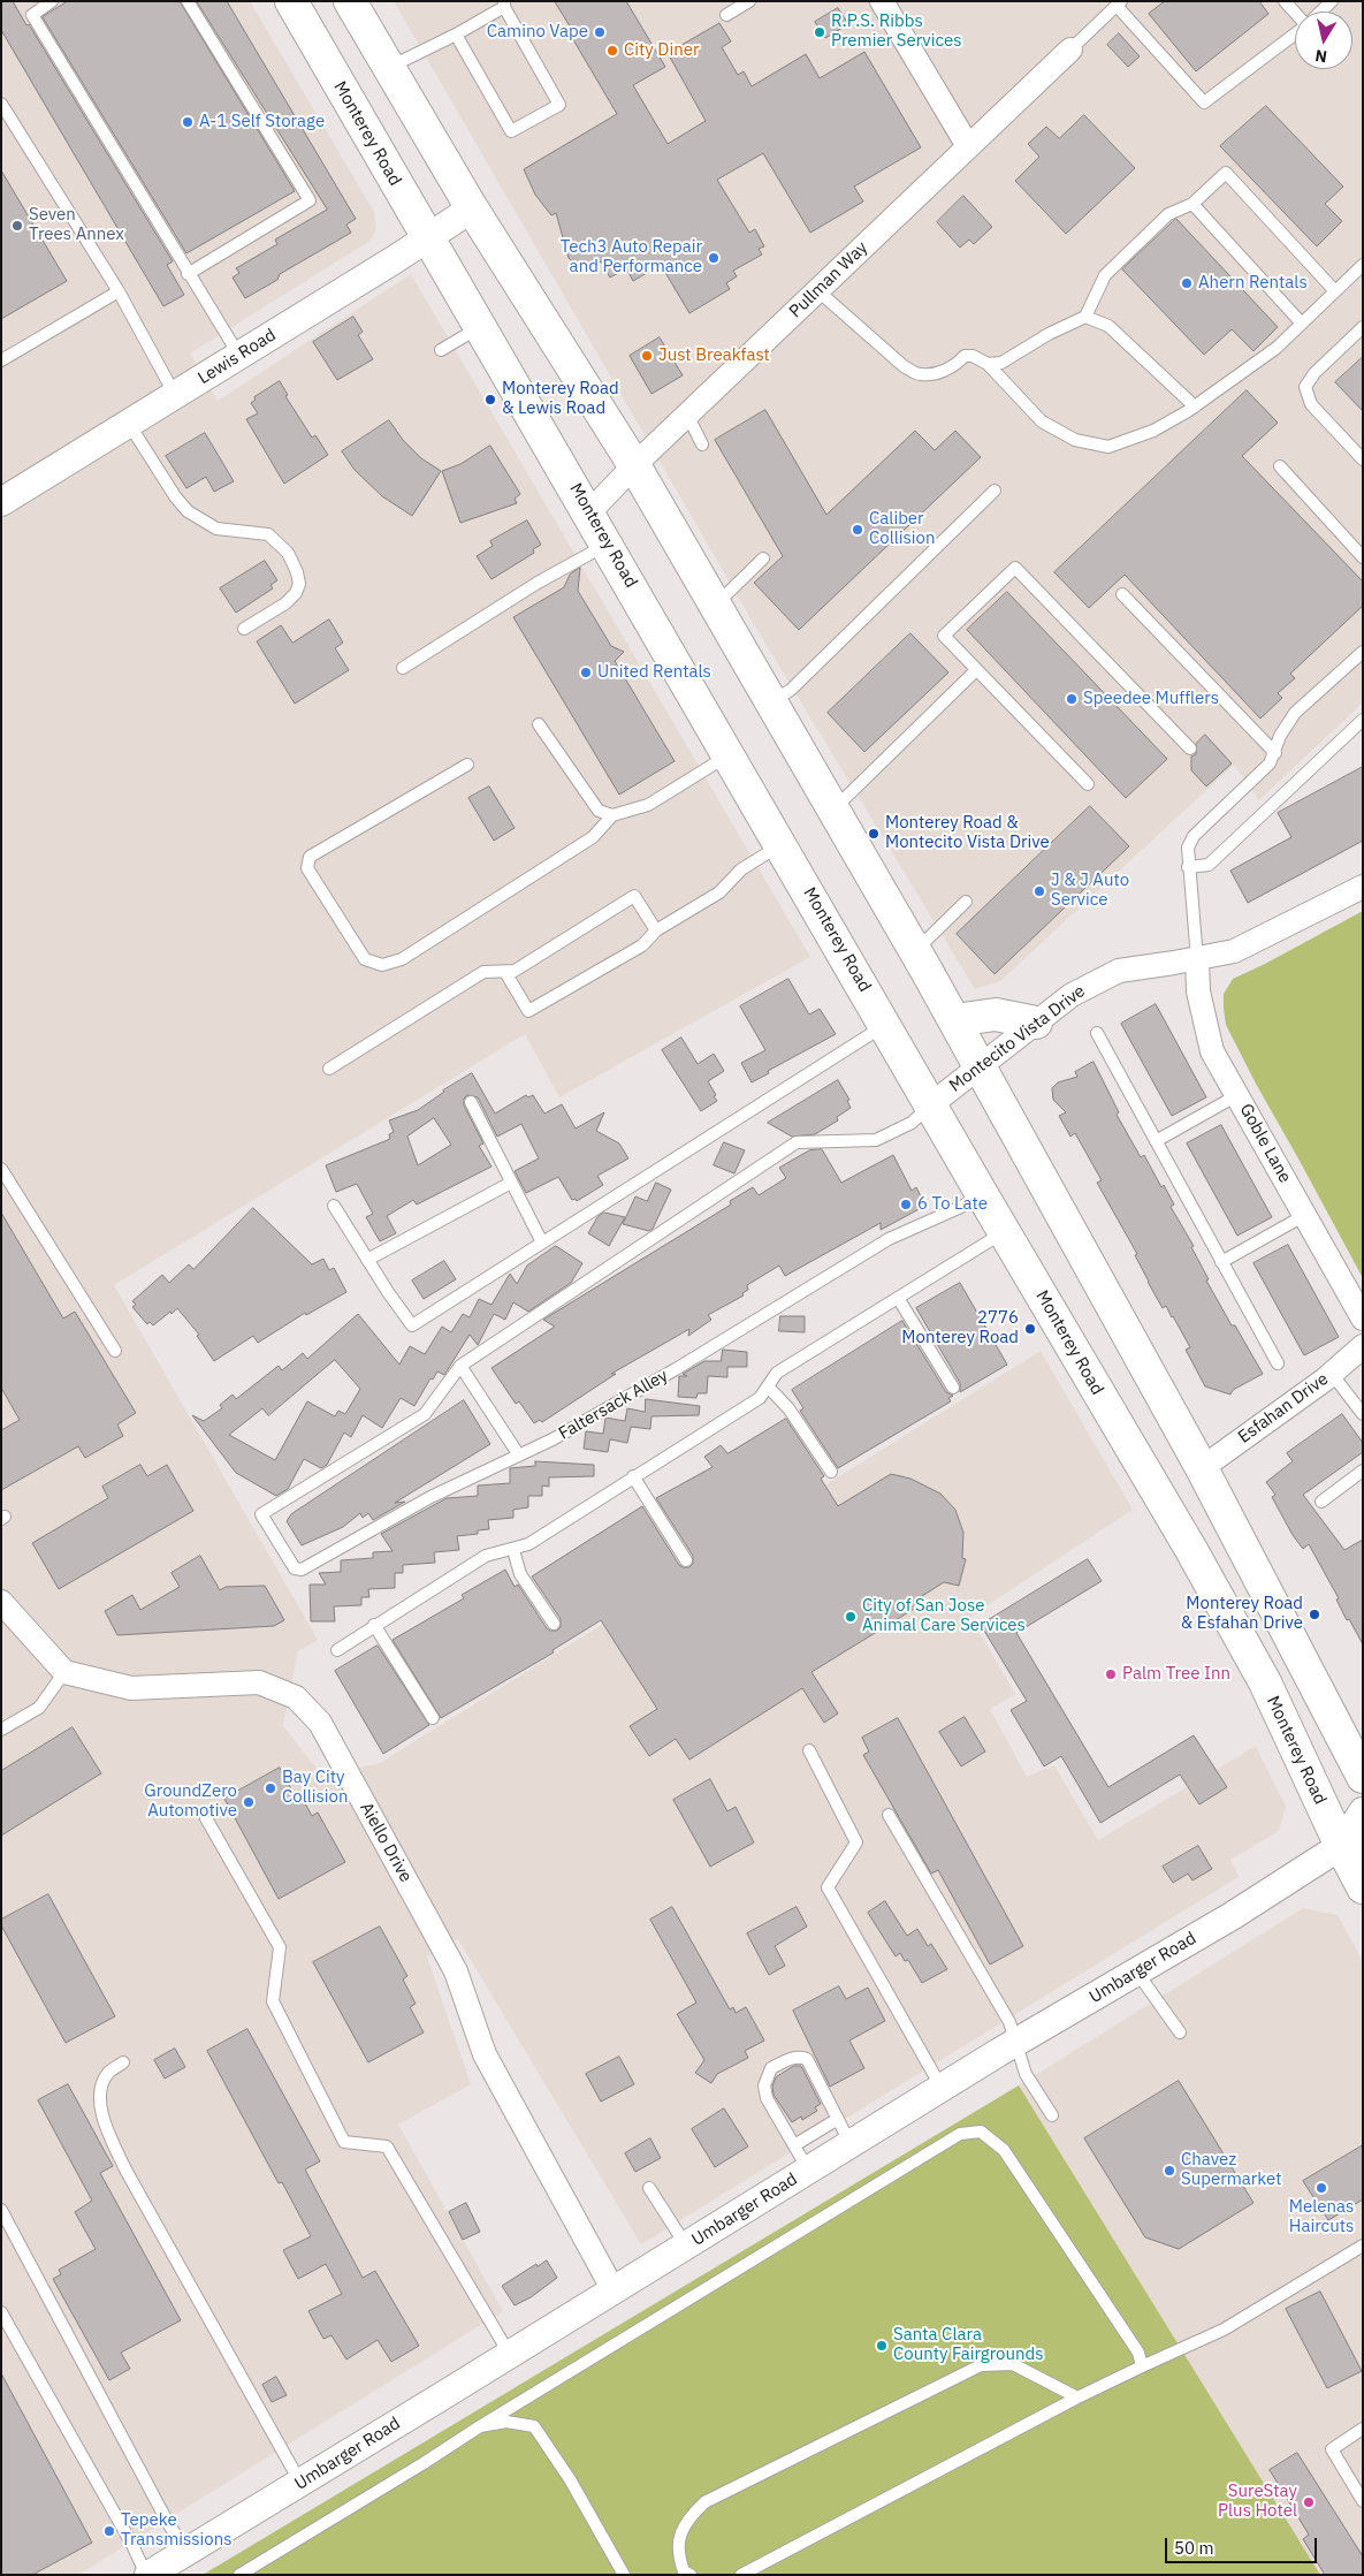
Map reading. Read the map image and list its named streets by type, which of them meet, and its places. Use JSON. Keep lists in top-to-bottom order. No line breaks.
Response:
{"streets":{"main road":["Monterey Road"],"street":["Pullman Way","Lewis Road","Montecito Vista Drive","Goble Lane","Esfahan Drive","Aiello Drive","Umbarger Road"],"lane":["Faltersack Alley"]},"crossings":[["Monterey Road","Pullman Way"],["Monterey Road","Lewis Road"],["Monterey Road","Montecito Vista Drive"],["Monterey Road","Faltersack Alley"],["Monterey Road","Umbarger Road"],["Montecito Vista Drive","Goble Lane"],["Aiello Drive","Umbarger Road"]],"places":["Camino Vape","R.P.S. Ribbs Premier Services","City Diner","A-1 Self Storage","Seven Trees Annex","Tech3 Auto Repair and Performance","Ahern Rentals","Just Breakfast","Monterey Road & Lewis Road","Caliber Collision","United Rentals","Speedee Mufflers","Monterey Road & Montecito Vista Drive","J & J Auto Service","6 To Late","2776 Monterey Road","Monterey Road & Esfahan Drive","City of San Jose Animal Care Services","Palm Tree Inn","Bay City Collision","GroundZero Automotive","Chavez Supermarket","Melenas Haircuts","Santa Clara County Fairgrounds","SureStay Plus Hotel","Tepeke Transmissions"],"scale_bar":"50 m","north":"bottom"}
